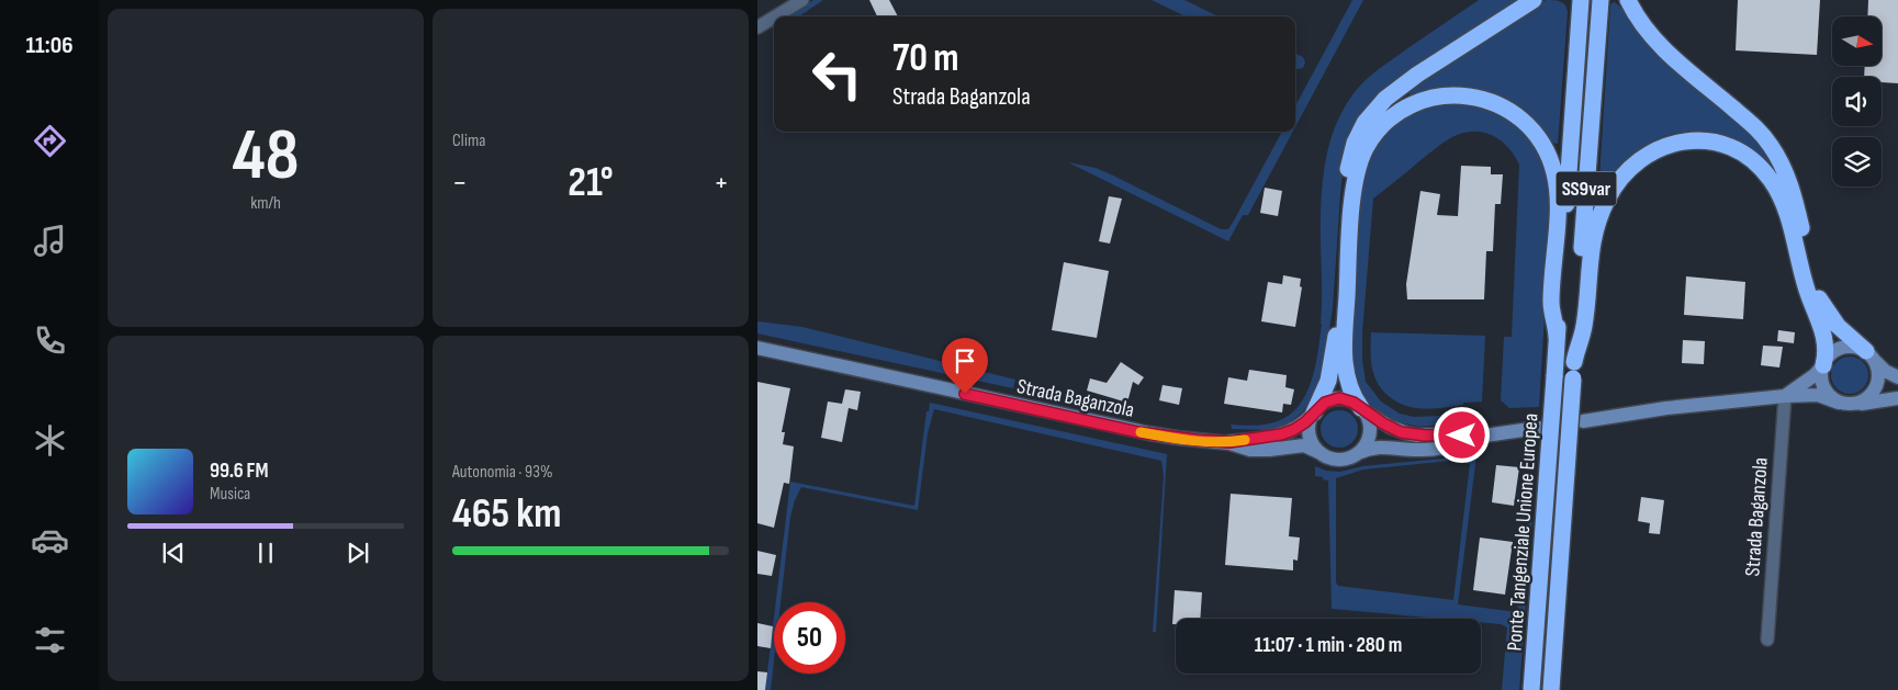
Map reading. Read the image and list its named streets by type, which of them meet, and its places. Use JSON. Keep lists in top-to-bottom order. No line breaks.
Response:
{"streets":{"highway":["SS9var","Ponte Tangenziale Unione Europea"],"main road":["Strada Baganzola"]},"crossings":[["SS9var","Ponte Tangenziale Unione Europea"]],"north":"right","page":{"tabs":"11:06","tile":[["48","km/h"],"Clima",["Autonomia · 93%","465 km"]],"turn":["70 m","Strada Baganzola"],"heat":["−","21°","+"],"song":["99.6 FM","Musica"],"limit":"50","trip":"11:07 · 1 min · 280 m"}}
